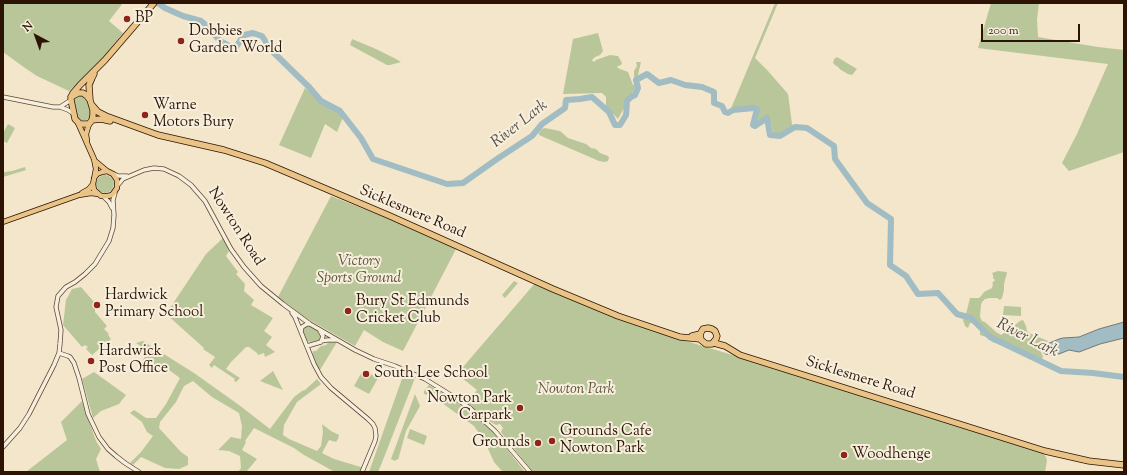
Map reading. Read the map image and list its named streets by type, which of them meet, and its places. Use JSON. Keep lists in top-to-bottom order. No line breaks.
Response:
{"streets":{"highway":["Sicklesmere Road"],"street":["Nowton Road"]},"water":["River Lark"],"parks":["Victory Sports Ground","Nowton Park"],"places":["BP","Dobbies Garden World","Warne Motors Bury","Hardwick Primary School","Bury St Edmunds Cricket Club","Hardwick Post Office","South Lee School","Nowton Park Carpark","Grounds Cafe Nowton Park","Grounds","Woodhenge"],"scale_bar":"200 m","north":"top left"}
